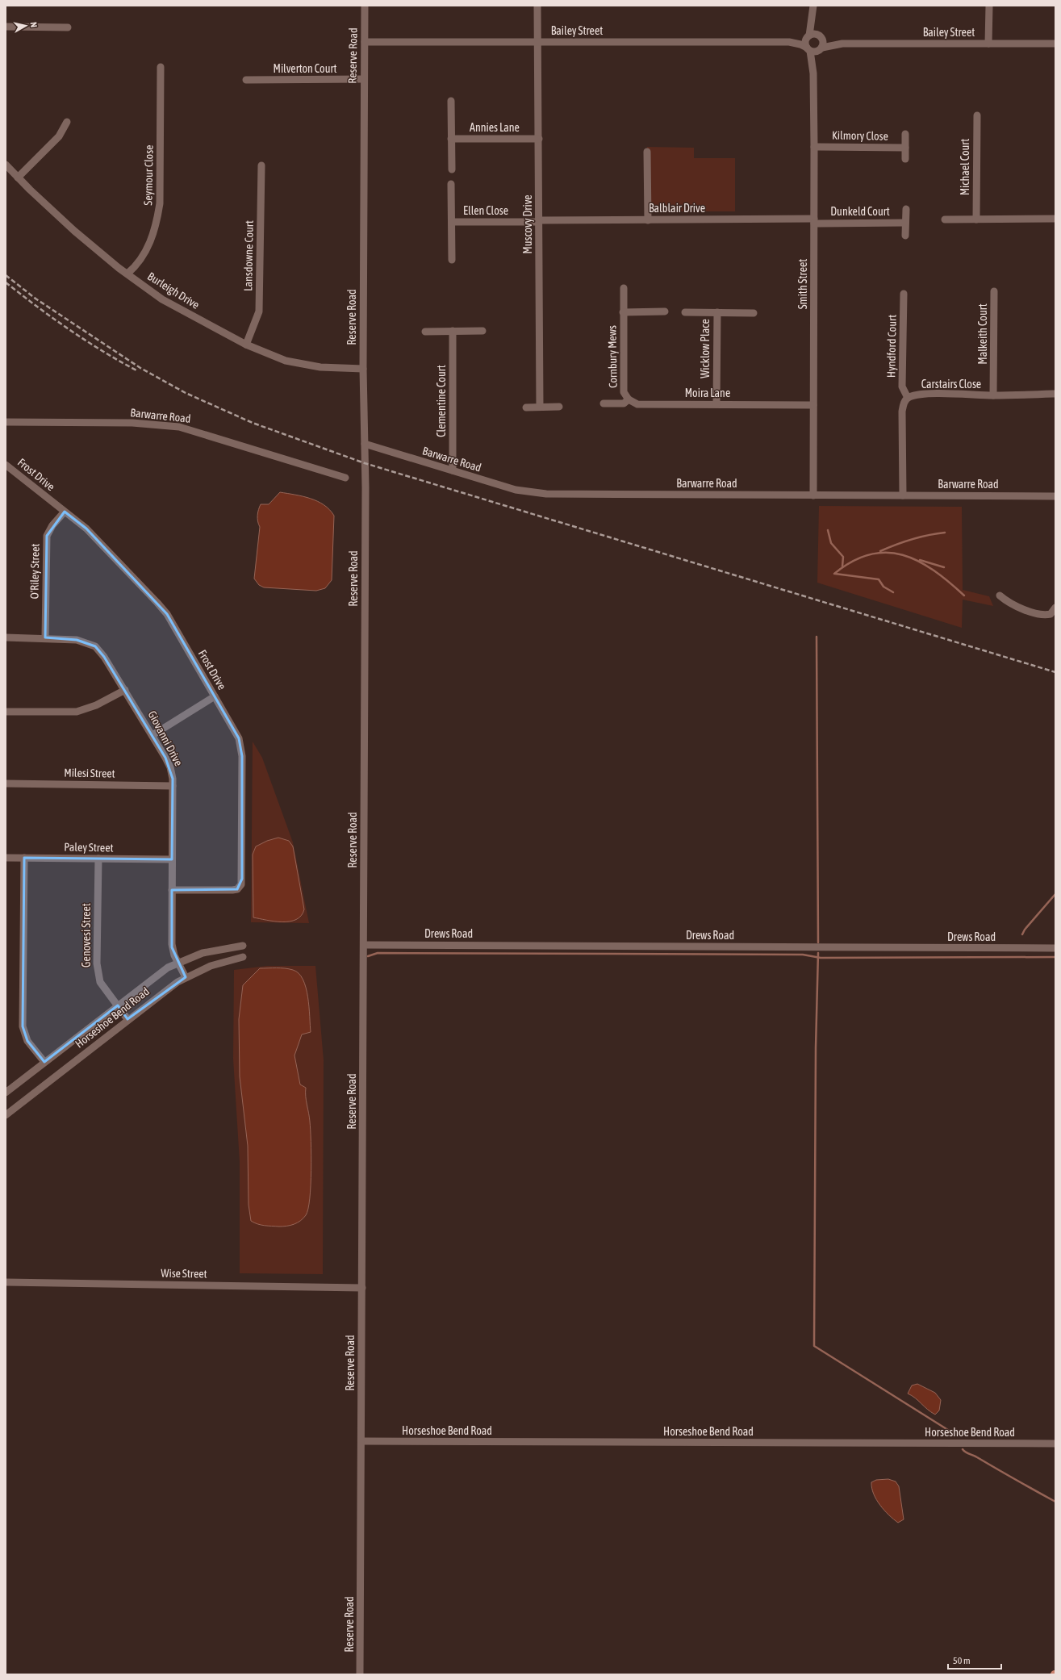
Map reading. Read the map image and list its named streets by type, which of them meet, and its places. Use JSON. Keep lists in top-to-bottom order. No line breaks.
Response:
{"streets":{"street":["Bailey Street","Reserve Road","Milverton Court","Annies Lane","Kilmory Close","Michael Court","Seymour Close","Balblair Drive","Ellen Close","Dunkeld Court","Muscovy Drive","Lansdowne Court","Smith Street","Burleigh Drive","Malkeith Court","Hyndford Court","Wicklow Place","Cornbury Mews","Carstairs Close","Moira Lane","Clementine Court","Barwarre Road","Frost Drive","O'Riley Street","Giovanni Drive","Milesi Street","Paley Street","Drews Road","Genovesi Street","Horseshoe Bend Road","Wise Street"]},"crossings":[["Bailey Street","Reserve Road"],["Bailey Street","Muscovy Drive"],["Bailey Street","Smith Street"],["Reserve Road","Milverton Court"],["Reserve Road","Burleigh Drive"],["Reserve Road","Barwarre Road"],["Reserve Road","Drews Road"],["Reserve Road","Horseshoe Bend Road"],["Reserve Road","Wise Street"],["Annies Lane","Muscovy Drive"],["Kilmory Close","Smith Street"],["Seymour Close","Burleigh Drive"],["Balblair Drive","Ellen Close"],["Balblair Drive","Dunkeld Court"],["Balblair Drive","Muscovy Drive"],["Balblair Drive","Smith Street"],["Ellen Close","Muscovy Drive"],["Dunkeld Court","Smith Street"],["Lansdowne Court","Burleigh Drive"],["Smith Street","Moira Lane"],["Smith Street","Barwarre Road"],["Malkeith Court","Carstairs Close"],["Hyndford Court","Carstairs Close"],["Wicklow Place","Moira Lane"],["Cornbury Mews","Moira Lane"],["Carstairs Close","Barwarre Road"],["Clementine Court","Barwarre Road"],["Frost Drive","O'Riley Street"],["Frost Drive","Giovanni Drive"],["O'Riley Street","Giovanni Drive"],["Giovanni Drive","Milesi Street"],["Giovanni Drive","Paley Street"],["Giovanni Drive","Horseshoe Bend Road"],["Paley Street","Genovesi Street"],["Genovesi Street","Horseshoe Bend Road"]],"scale_bar":"50 m","north":"right"}
